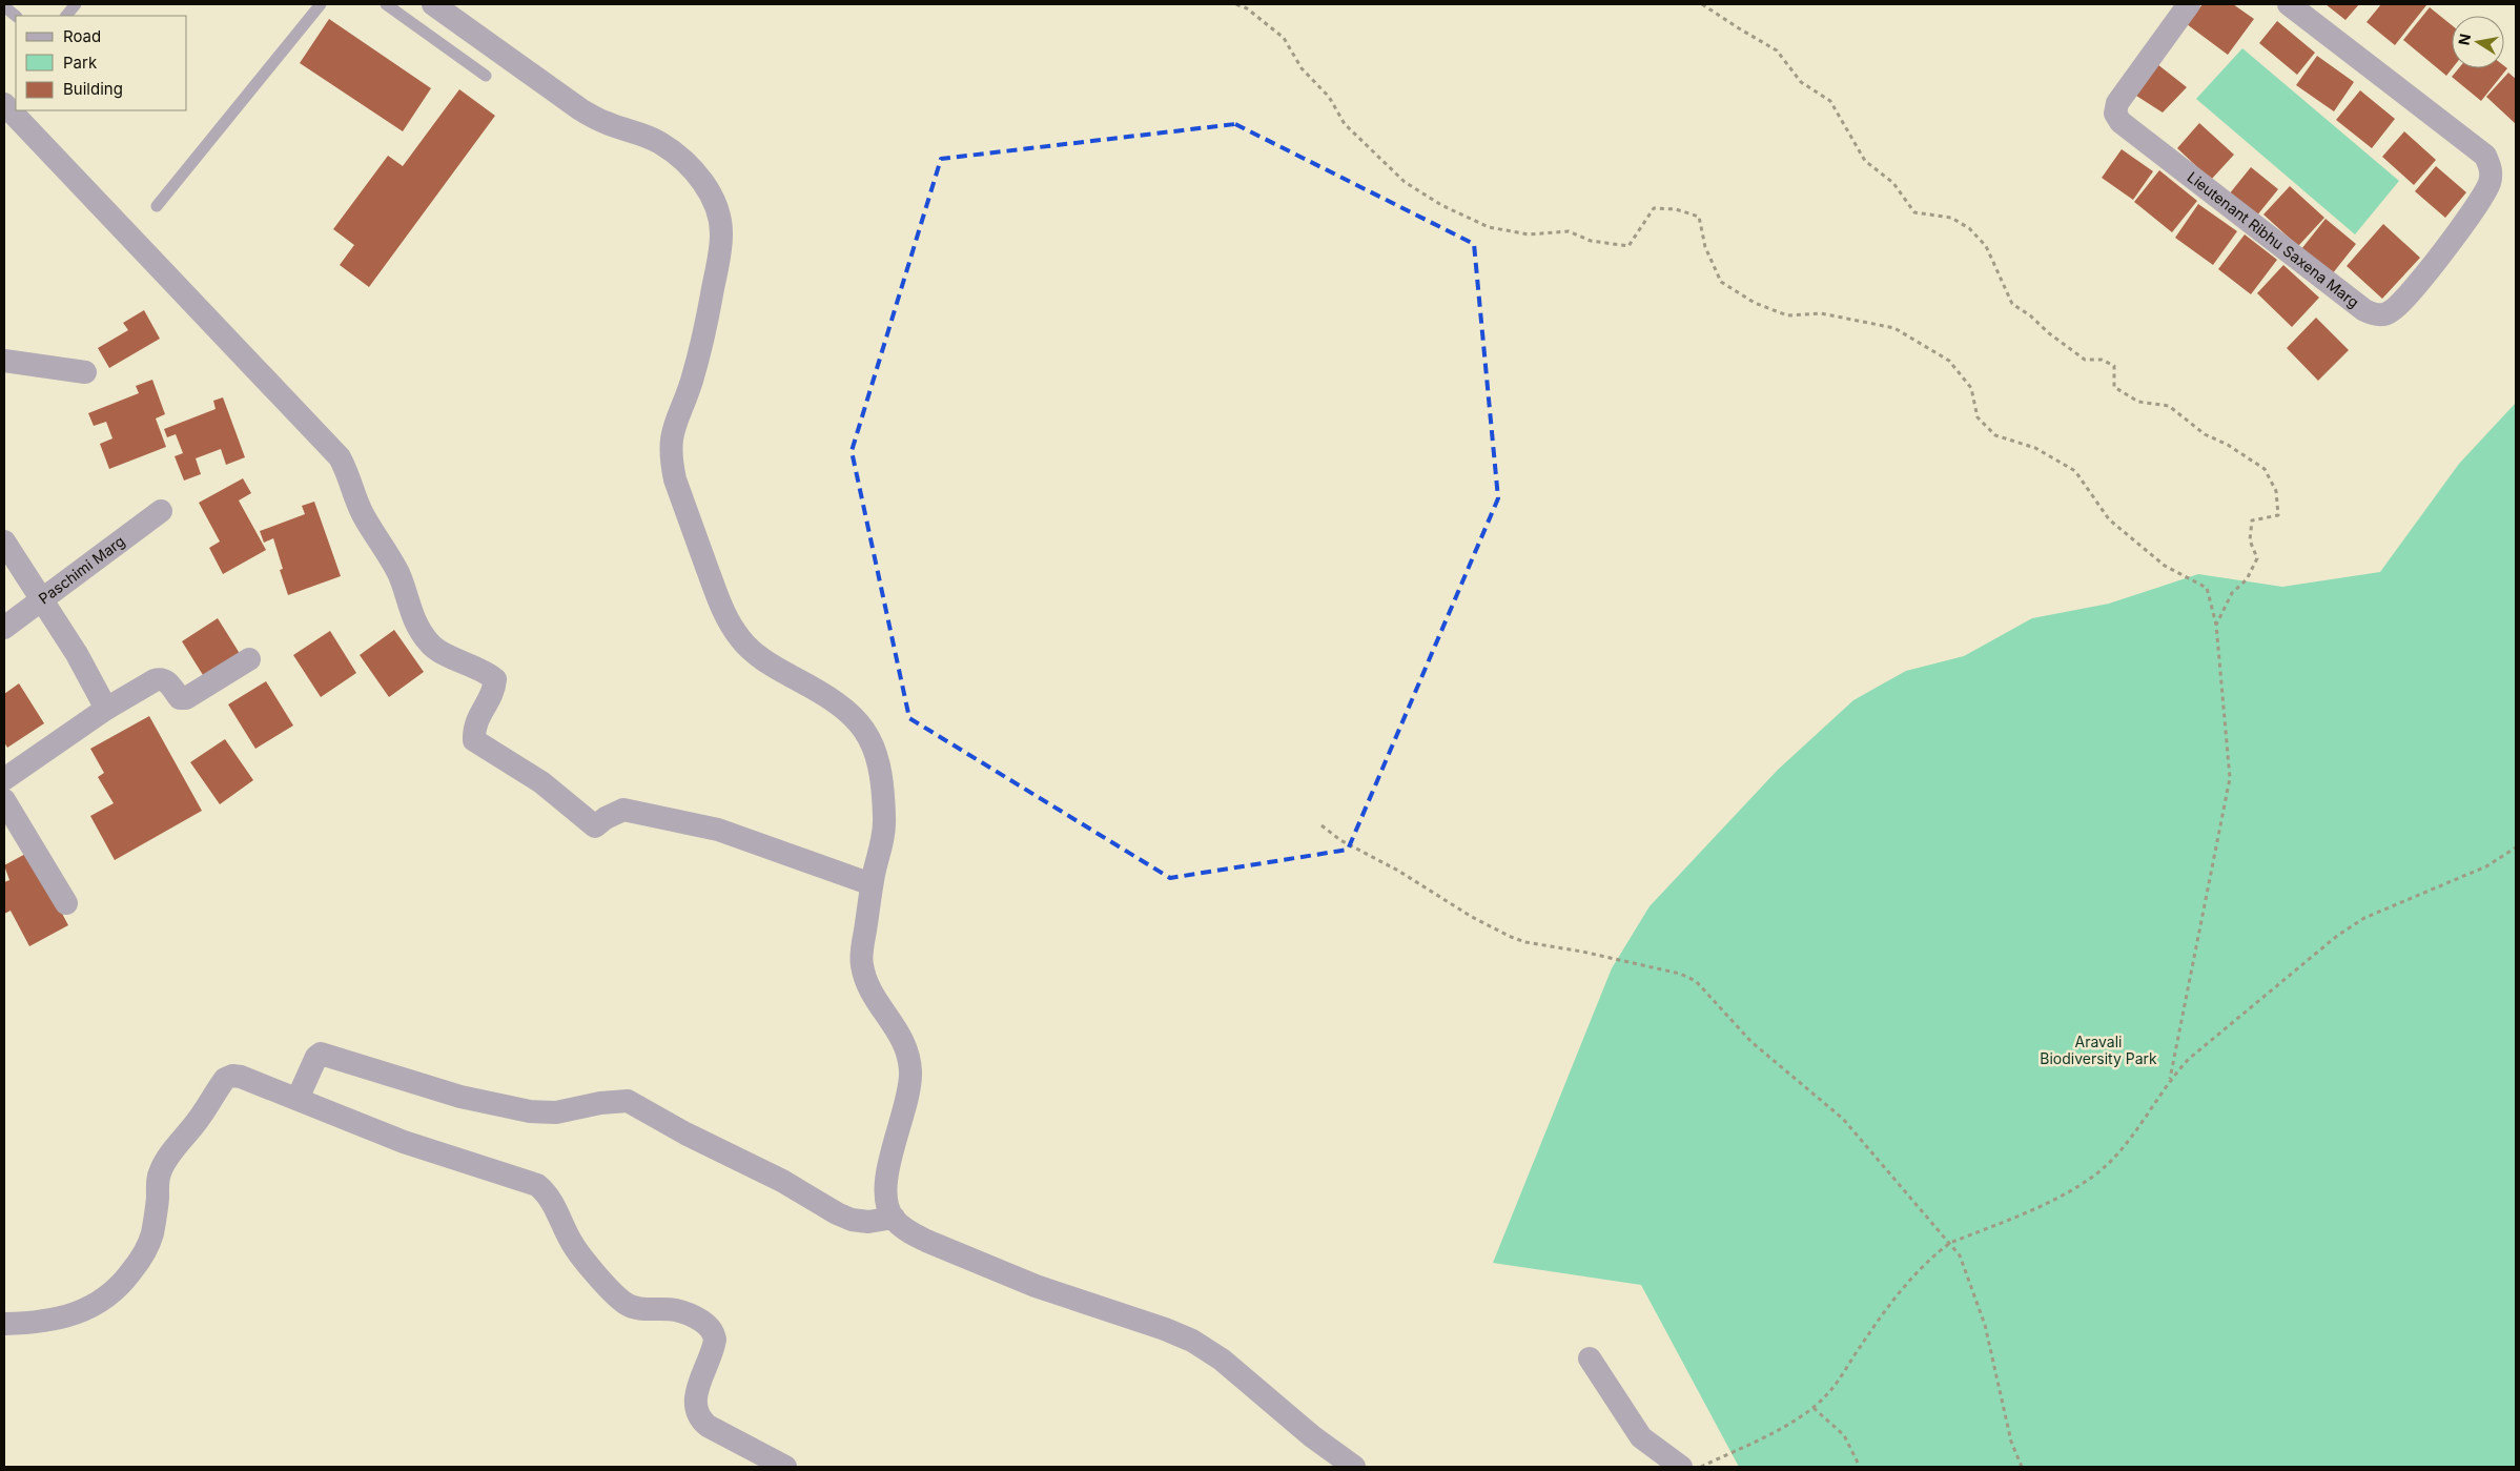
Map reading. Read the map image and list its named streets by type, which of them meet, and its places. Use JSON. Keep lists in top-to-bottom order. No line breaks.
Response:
{"streets":{"street":["Lieutenant Ribhu Saxena Marg","Paschimi Marg"]},"parks":["Aravali Biodiversity Park"],"legend":["Road","Park","Building"],"north":"left"}
